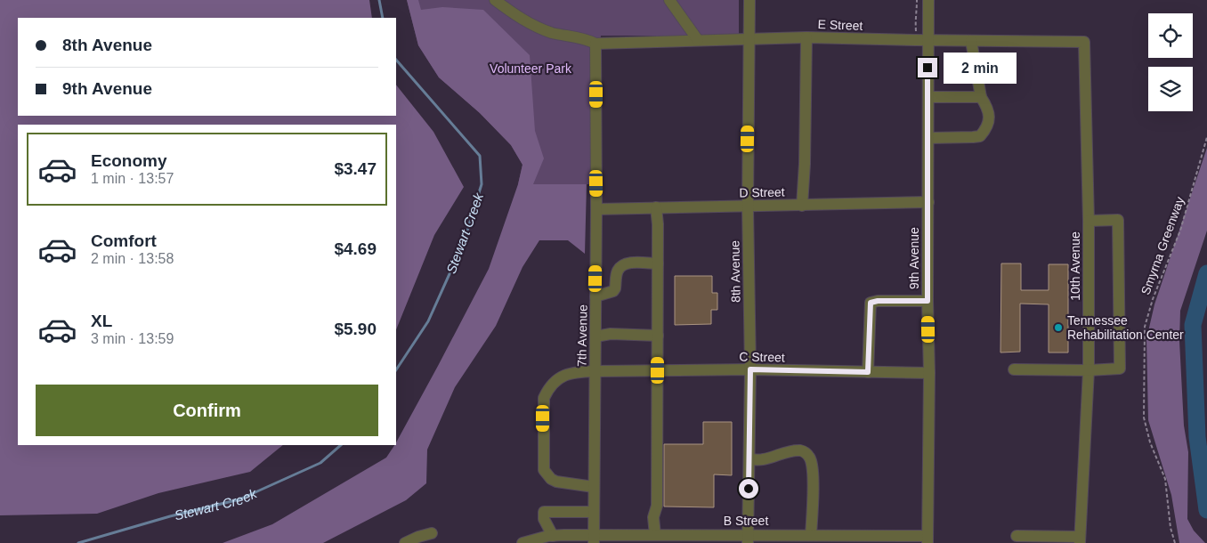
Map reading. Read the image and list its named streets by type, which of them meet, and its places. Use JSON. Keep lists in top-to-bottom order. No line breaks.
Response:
{"streets":{"street":["E Street","D Street","9th Avenue","10th Avenue","8th Avenue","7th Avenue","C Street","B Street"],"path":["Smyrna Greenway"]},"crossings":[["E Street","9th Avenue"],["E Street","10th Avenue"],["E Street","8th Avenue"],["E Street","7th Avenue"],["D Street","9th Avenue"],["D Street","8th Avenue"],["D Street","7th Avenue"],["9th Avenue","C Street"],["9th Avenue","B Street"],["8th Avenue","C Street"],["8th Avenue","B Street"],["7th Avenue","C Street"],["7th Avenue","B Street"]],"water":["Stewart Creek"],"parks":["Volunteer Park"],"places":["Tennessee Rehabilitation Center"],"page":{"banner":["8th Avenue","9th Avenue"],"bubble":"2 min","list":[{"name":"Economy","note":"1 min · 13:57","value":"$3.47"},{"name":"Comfort","note":"2 min · 13:58","value":"$4.69"},{"name":"XL","note":"3 min · 13:59","value":"$5.90"}],"buttons":"Confirm"}}
